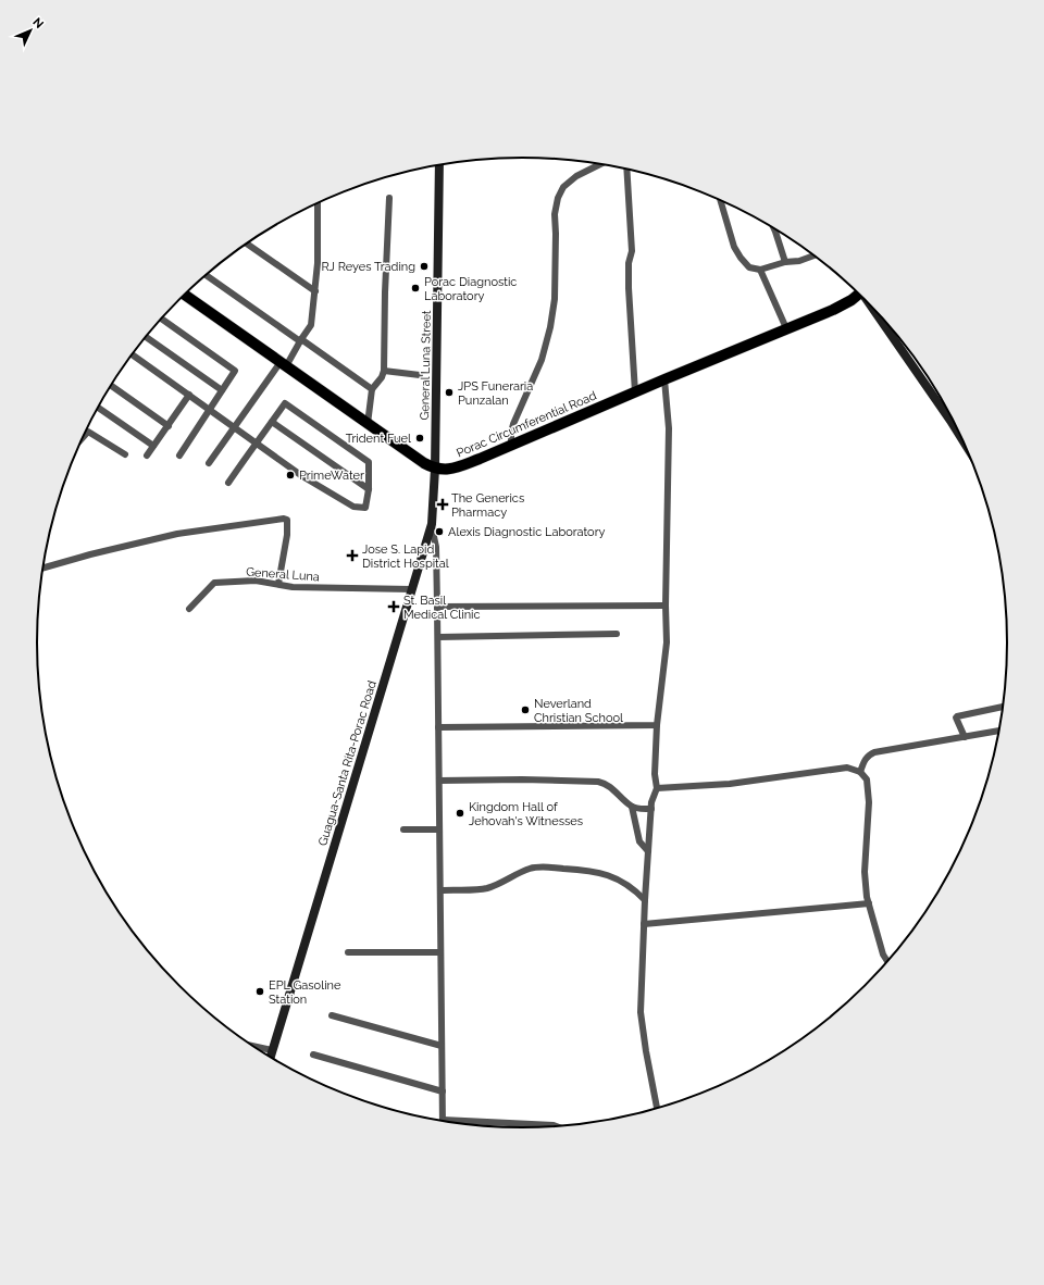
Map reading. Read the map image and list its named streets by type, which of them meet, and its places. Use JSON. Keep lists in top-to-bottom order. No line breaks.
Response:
{"streets":{"main road":["General Luna Street","Porac Circumferential Road","Guagua-Santa Rita-Porac Road"],"street":["General Luna"]},"crossings":[["General Luna Street","Porac Circumferential Road"],["General Luna Street","Guagua-Santa Rita-Porac Road"],["Porac Circumferential Road","Guagua-Santa Rita-Porac Road"],["General Luna","Guagua-Santa Rita-Porac Road"]],"places":{"other":["RJ Reyes Trading","Porac Diagnostic Laboratory","JPS Funeraria Punzalan","Trident Fuel","PrimeWater","Alexis Diagnostic Laboratory","Neverland Christian School","Kingdom Hall of Jehovah's Witnesses","EPL Gasoline Station"],"health":["The Generics Pharmacy","Jose S. Lapid District Hospital","St. Basil Medical Clinic"]},"north":"top right"}
